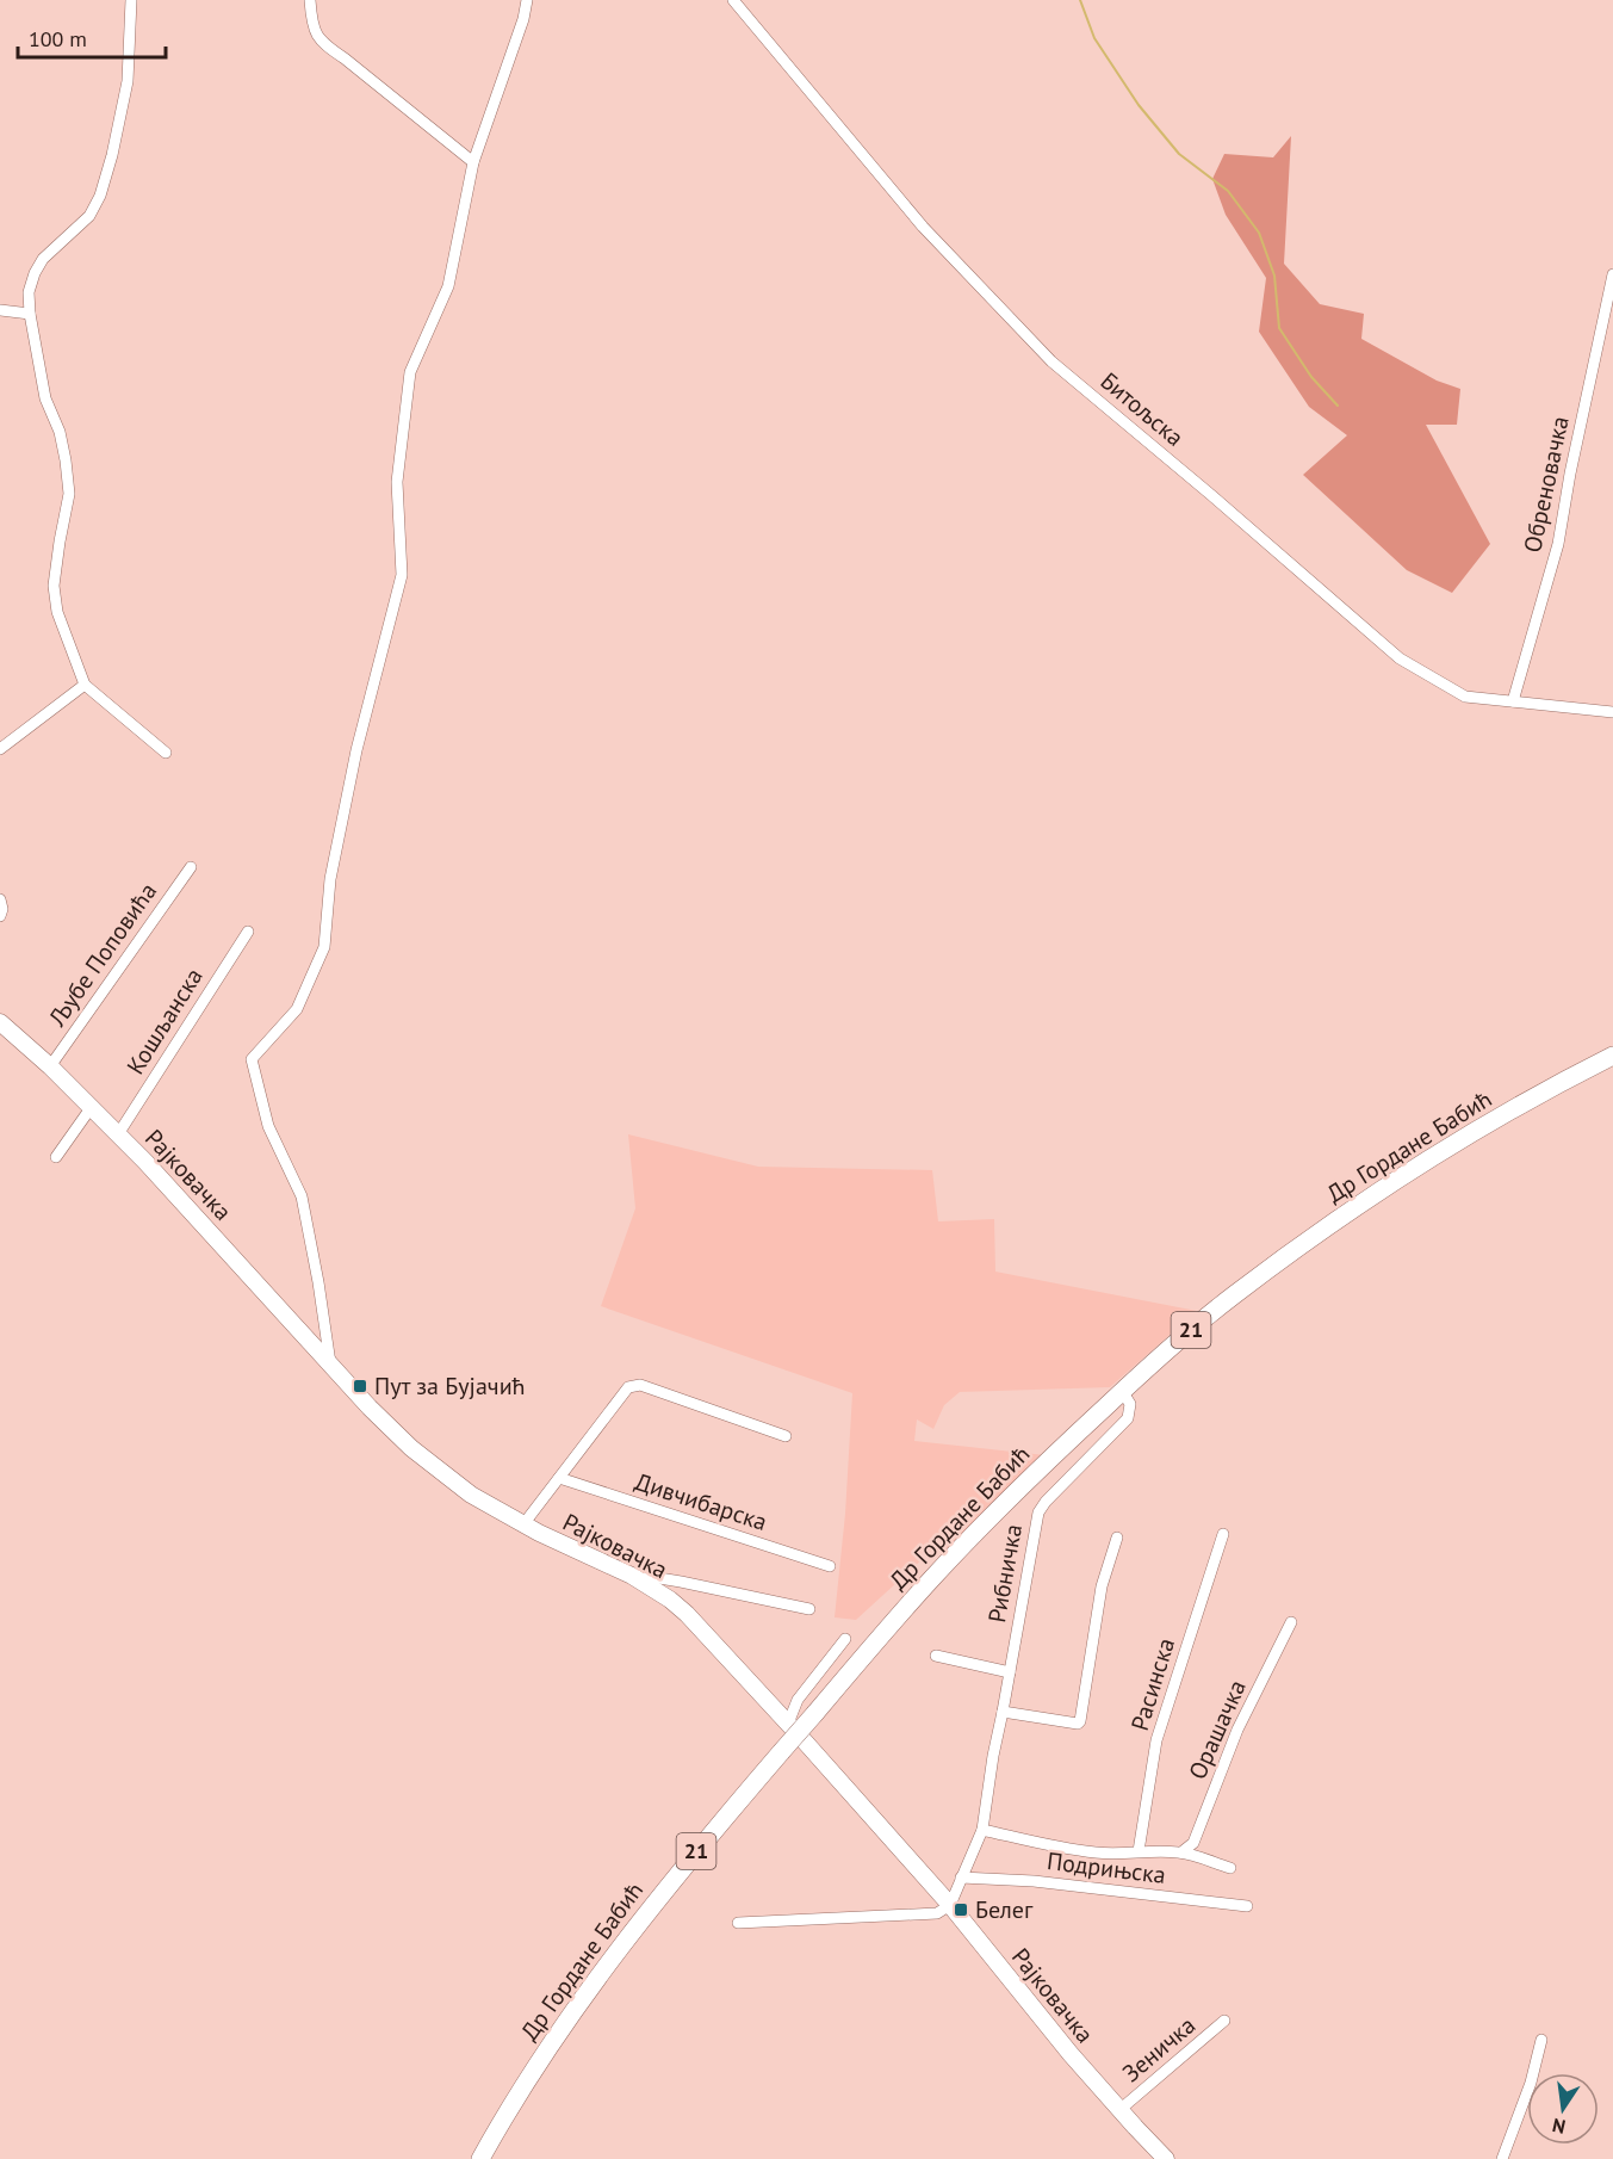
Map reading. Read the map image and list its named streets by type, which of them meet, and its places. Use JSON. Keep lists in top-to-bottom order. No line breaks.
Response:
{"streets":{"main road":["Др Гордане Бабић","Рајковачка","21"],"street":["Битољска","Обреновачка","Љубе Поповића","Кошљанска","Дивчибарска","Рибничка","Расинска","Орашачка","Подрињска","Зеничка"]},"crossings":[["Битољска","Обреновачка"],["Љубе Поповића","Рајковачка"],["Кошљанска","Рајковачка"],["Др Гордане Бабић","Рибничка"],["Рајковачка","Рибничка"],["Рајковачка","Зеничка"],["Рибничка","Подрињска"],["Расинска","Подрињска"],["Орашачка","Подрињска"]],"places":{"transit":["Пут за Бујачић","Белег"]},"scale_bar":"100 m","north":"bottom"}
